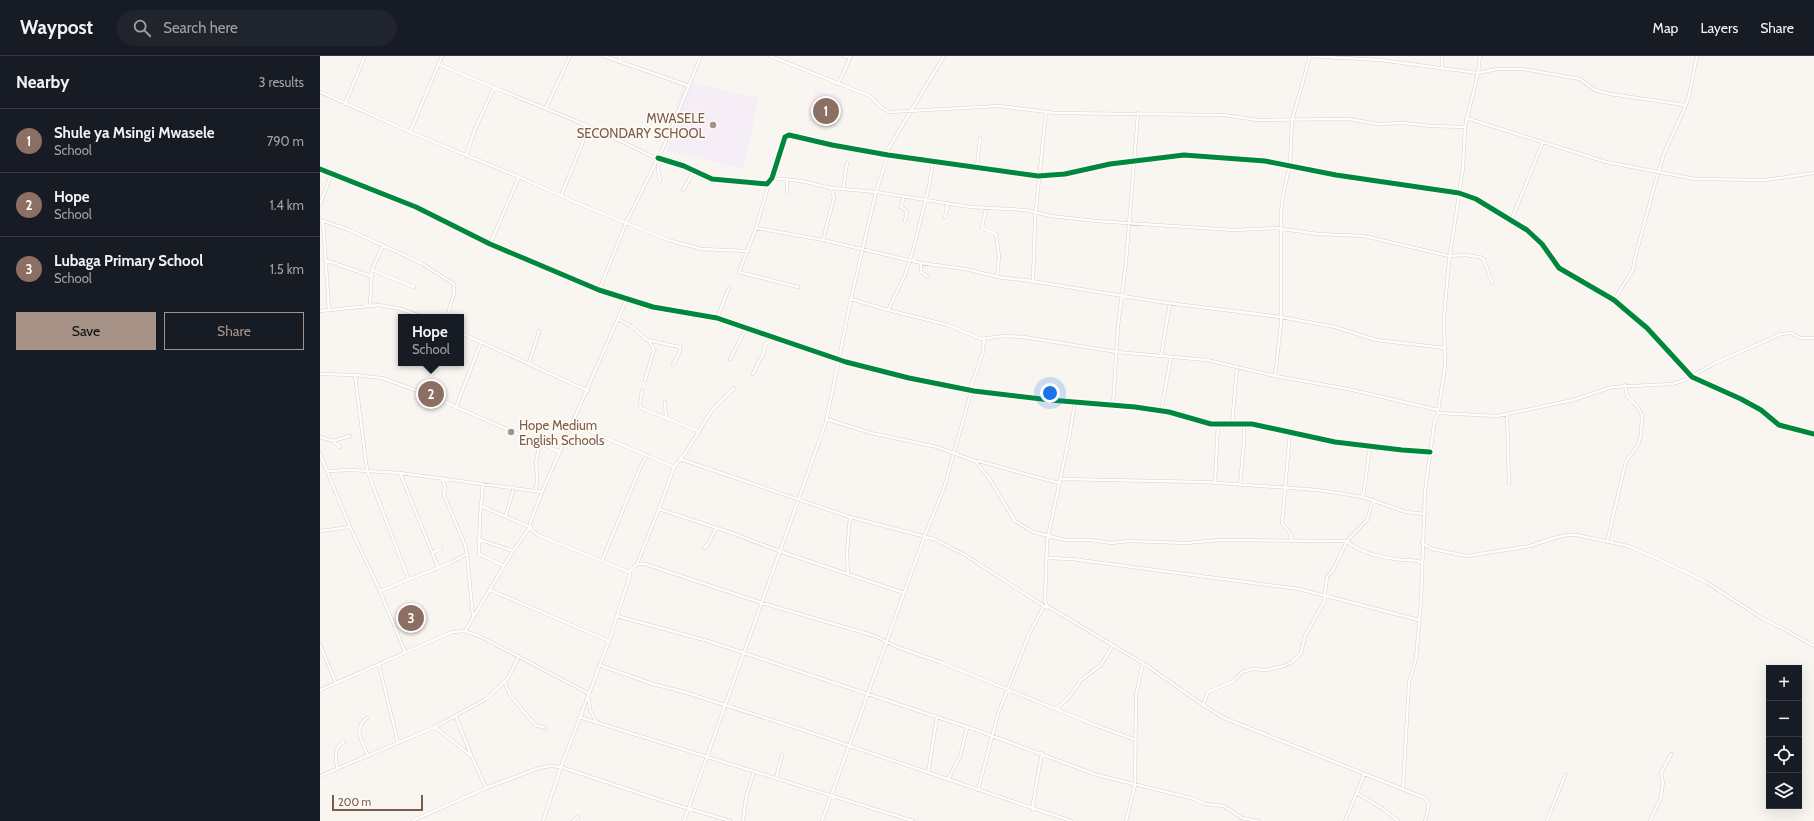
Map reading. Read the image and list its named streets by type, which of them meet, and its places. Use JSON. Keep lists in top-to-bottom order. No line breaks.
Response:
{"places":["MWASELE SECONDARY SCHOOL","Hope Medium English Schools"],"scale_bar":"200 m","page":{"header":"Waypost","search":"Search here","nav":["Map","Layers","Share"],"heading":["Nearby","3 results"],"pins":["1","2","3"],"list":[{"mark":"1","name":"Shule ya Msingi Mwasele","note":"School","value":"790 m"},{"mark":"2","name":"Hope","note":"School","value":"1.4 km"},{"mark":"3","name":"Lubaga Primary School","note":"School","value":"1.5 km"}],"buttons":["Save","Share"],"popup":["Hope","School"],"map_buttons":["+","−"],"scale":"200 m"}}
